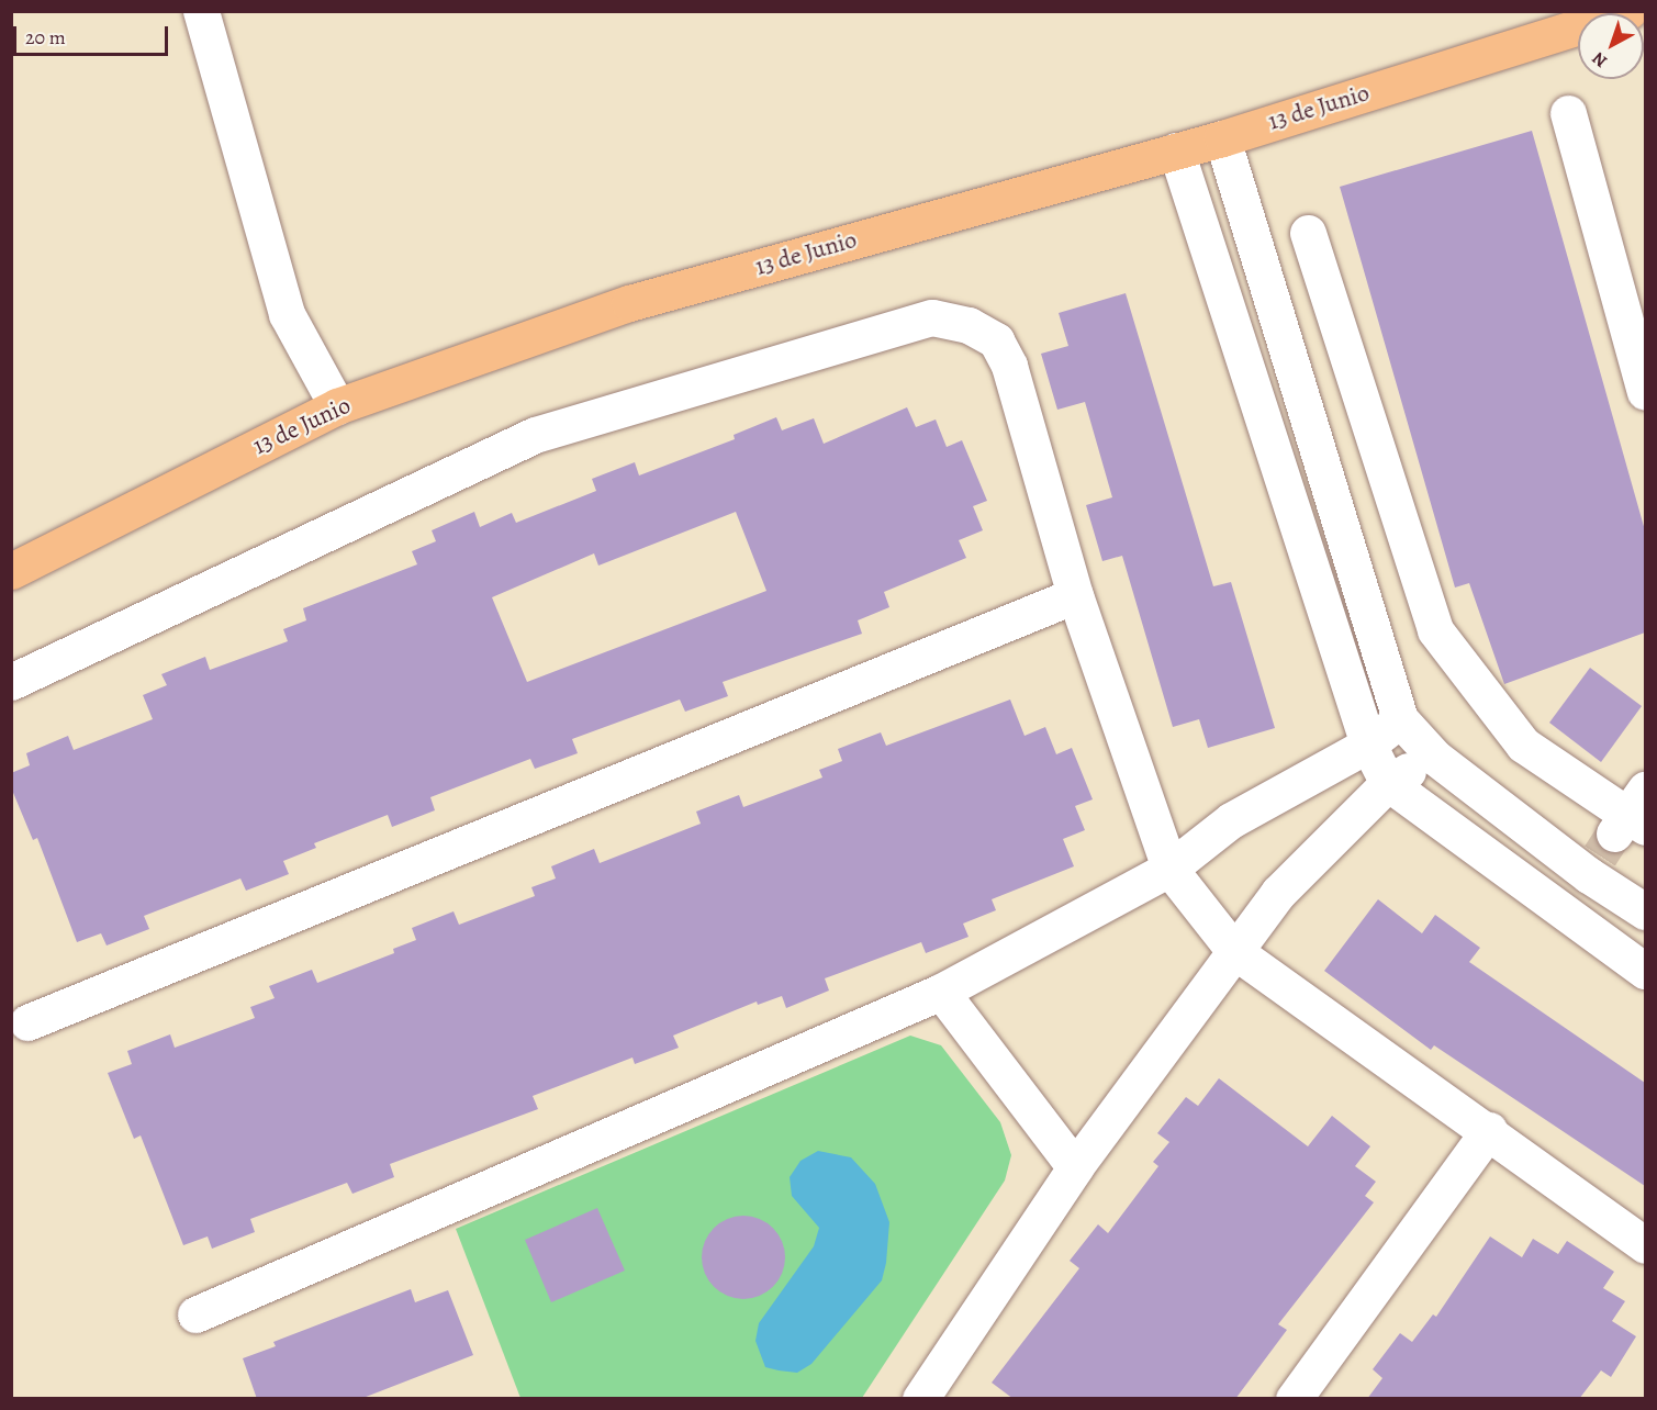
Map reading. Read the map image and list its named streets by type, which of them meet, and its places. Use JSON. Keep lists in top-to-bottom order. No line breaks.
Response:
{"streets":{"main road":["13 de Junio"]},"scale_bar":"20 m","north":"bottom left"}
